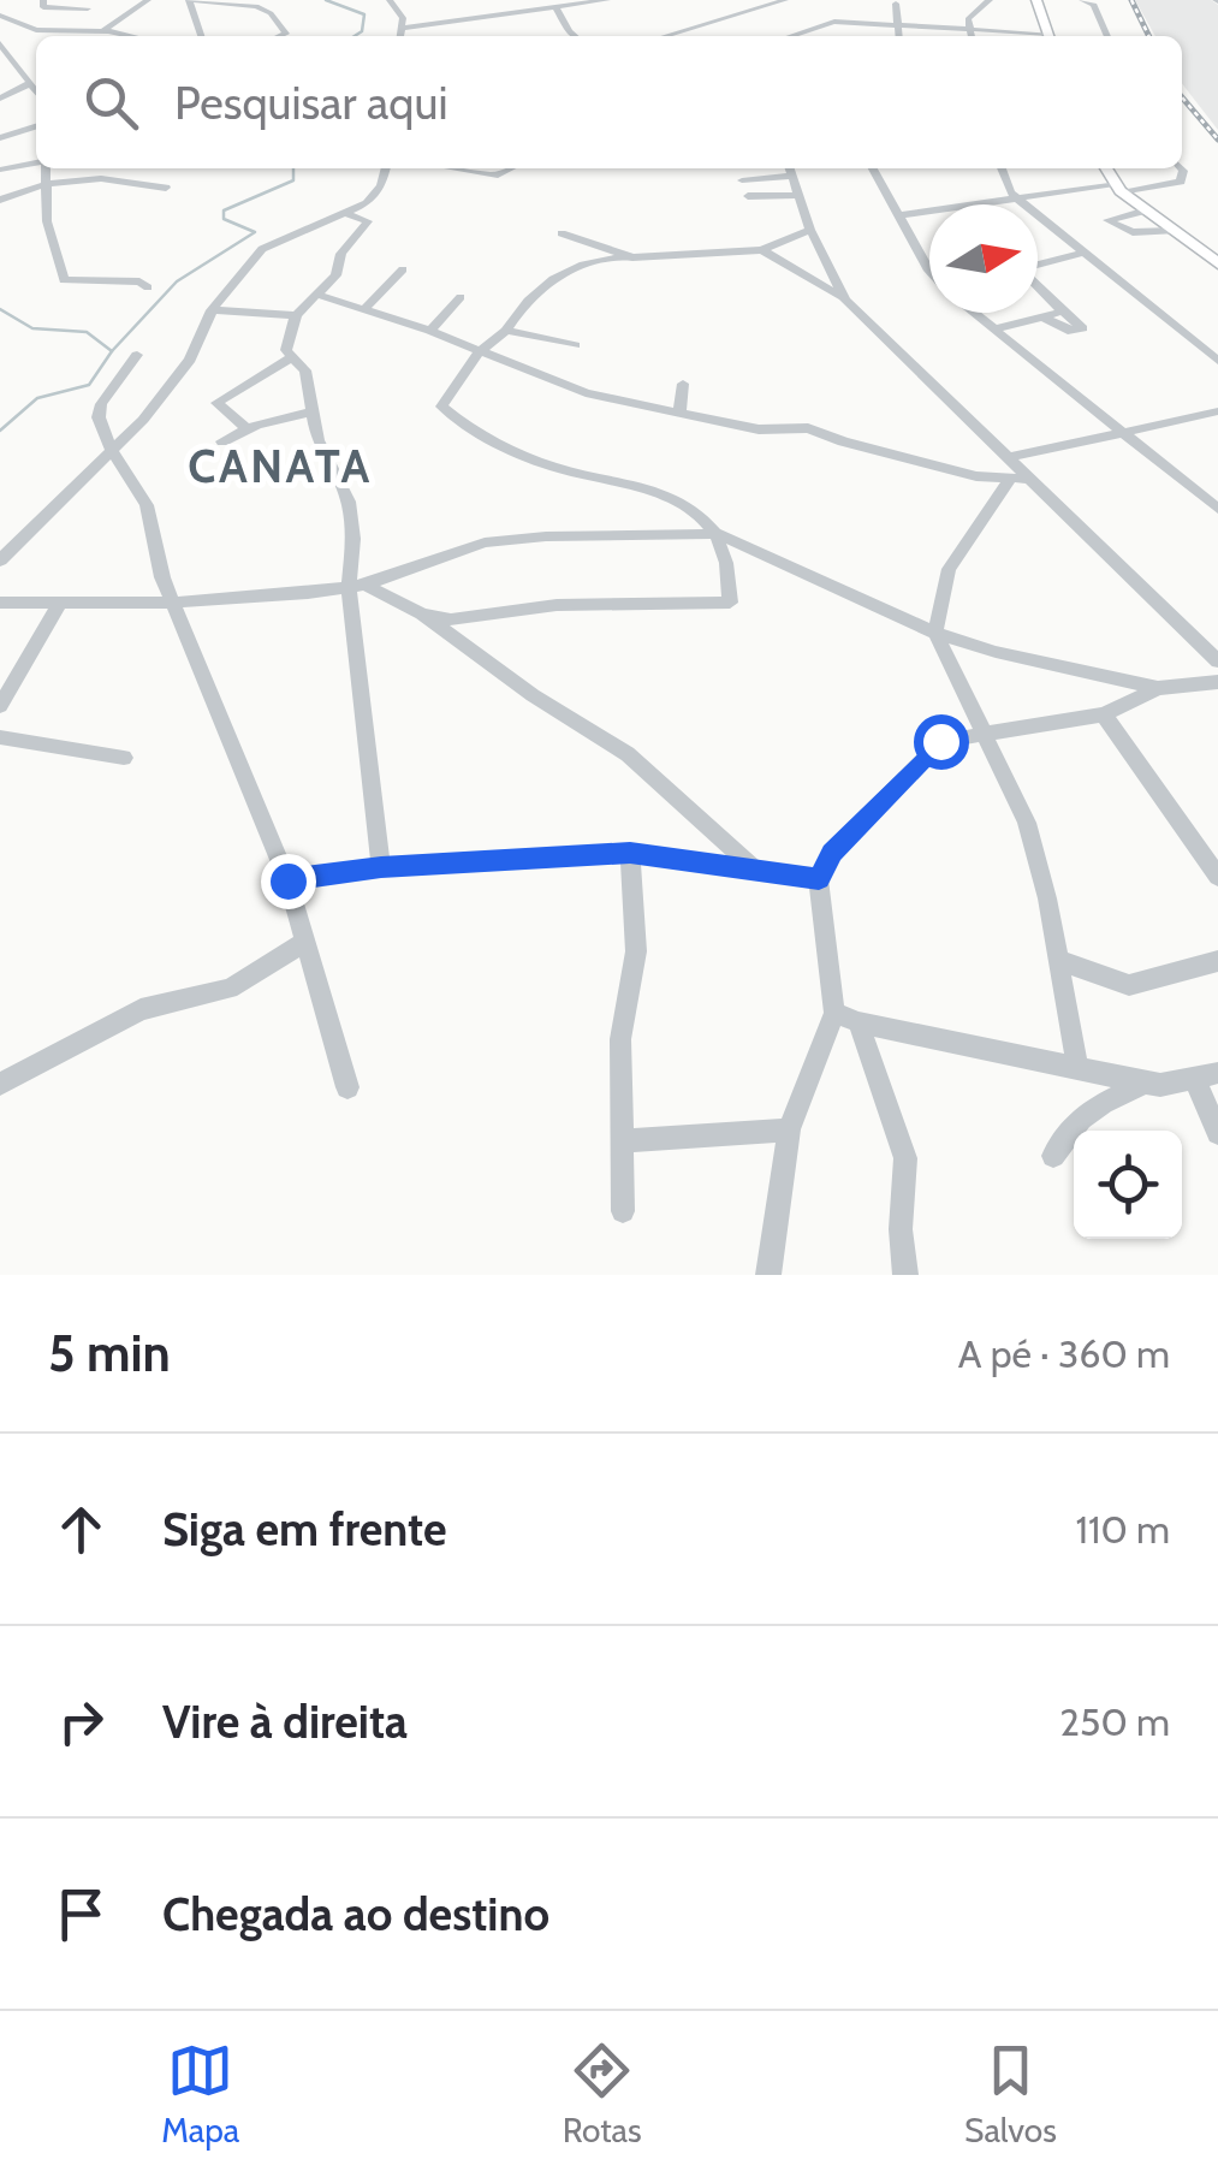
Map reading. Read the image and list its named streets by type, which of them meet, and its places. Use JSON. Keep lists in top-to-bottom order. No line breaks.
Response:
{"districts":["CANATA"],"north":"right","page":{"search":"Pesquisar aqui","heading":["5 min","A pé · 360 m"],"list":[["Siga em frente","110 m"],["Vire à direita","250 m"],"Chegada ao destino"],"nav":["Mapa","Rotas","Salvos"]}}
